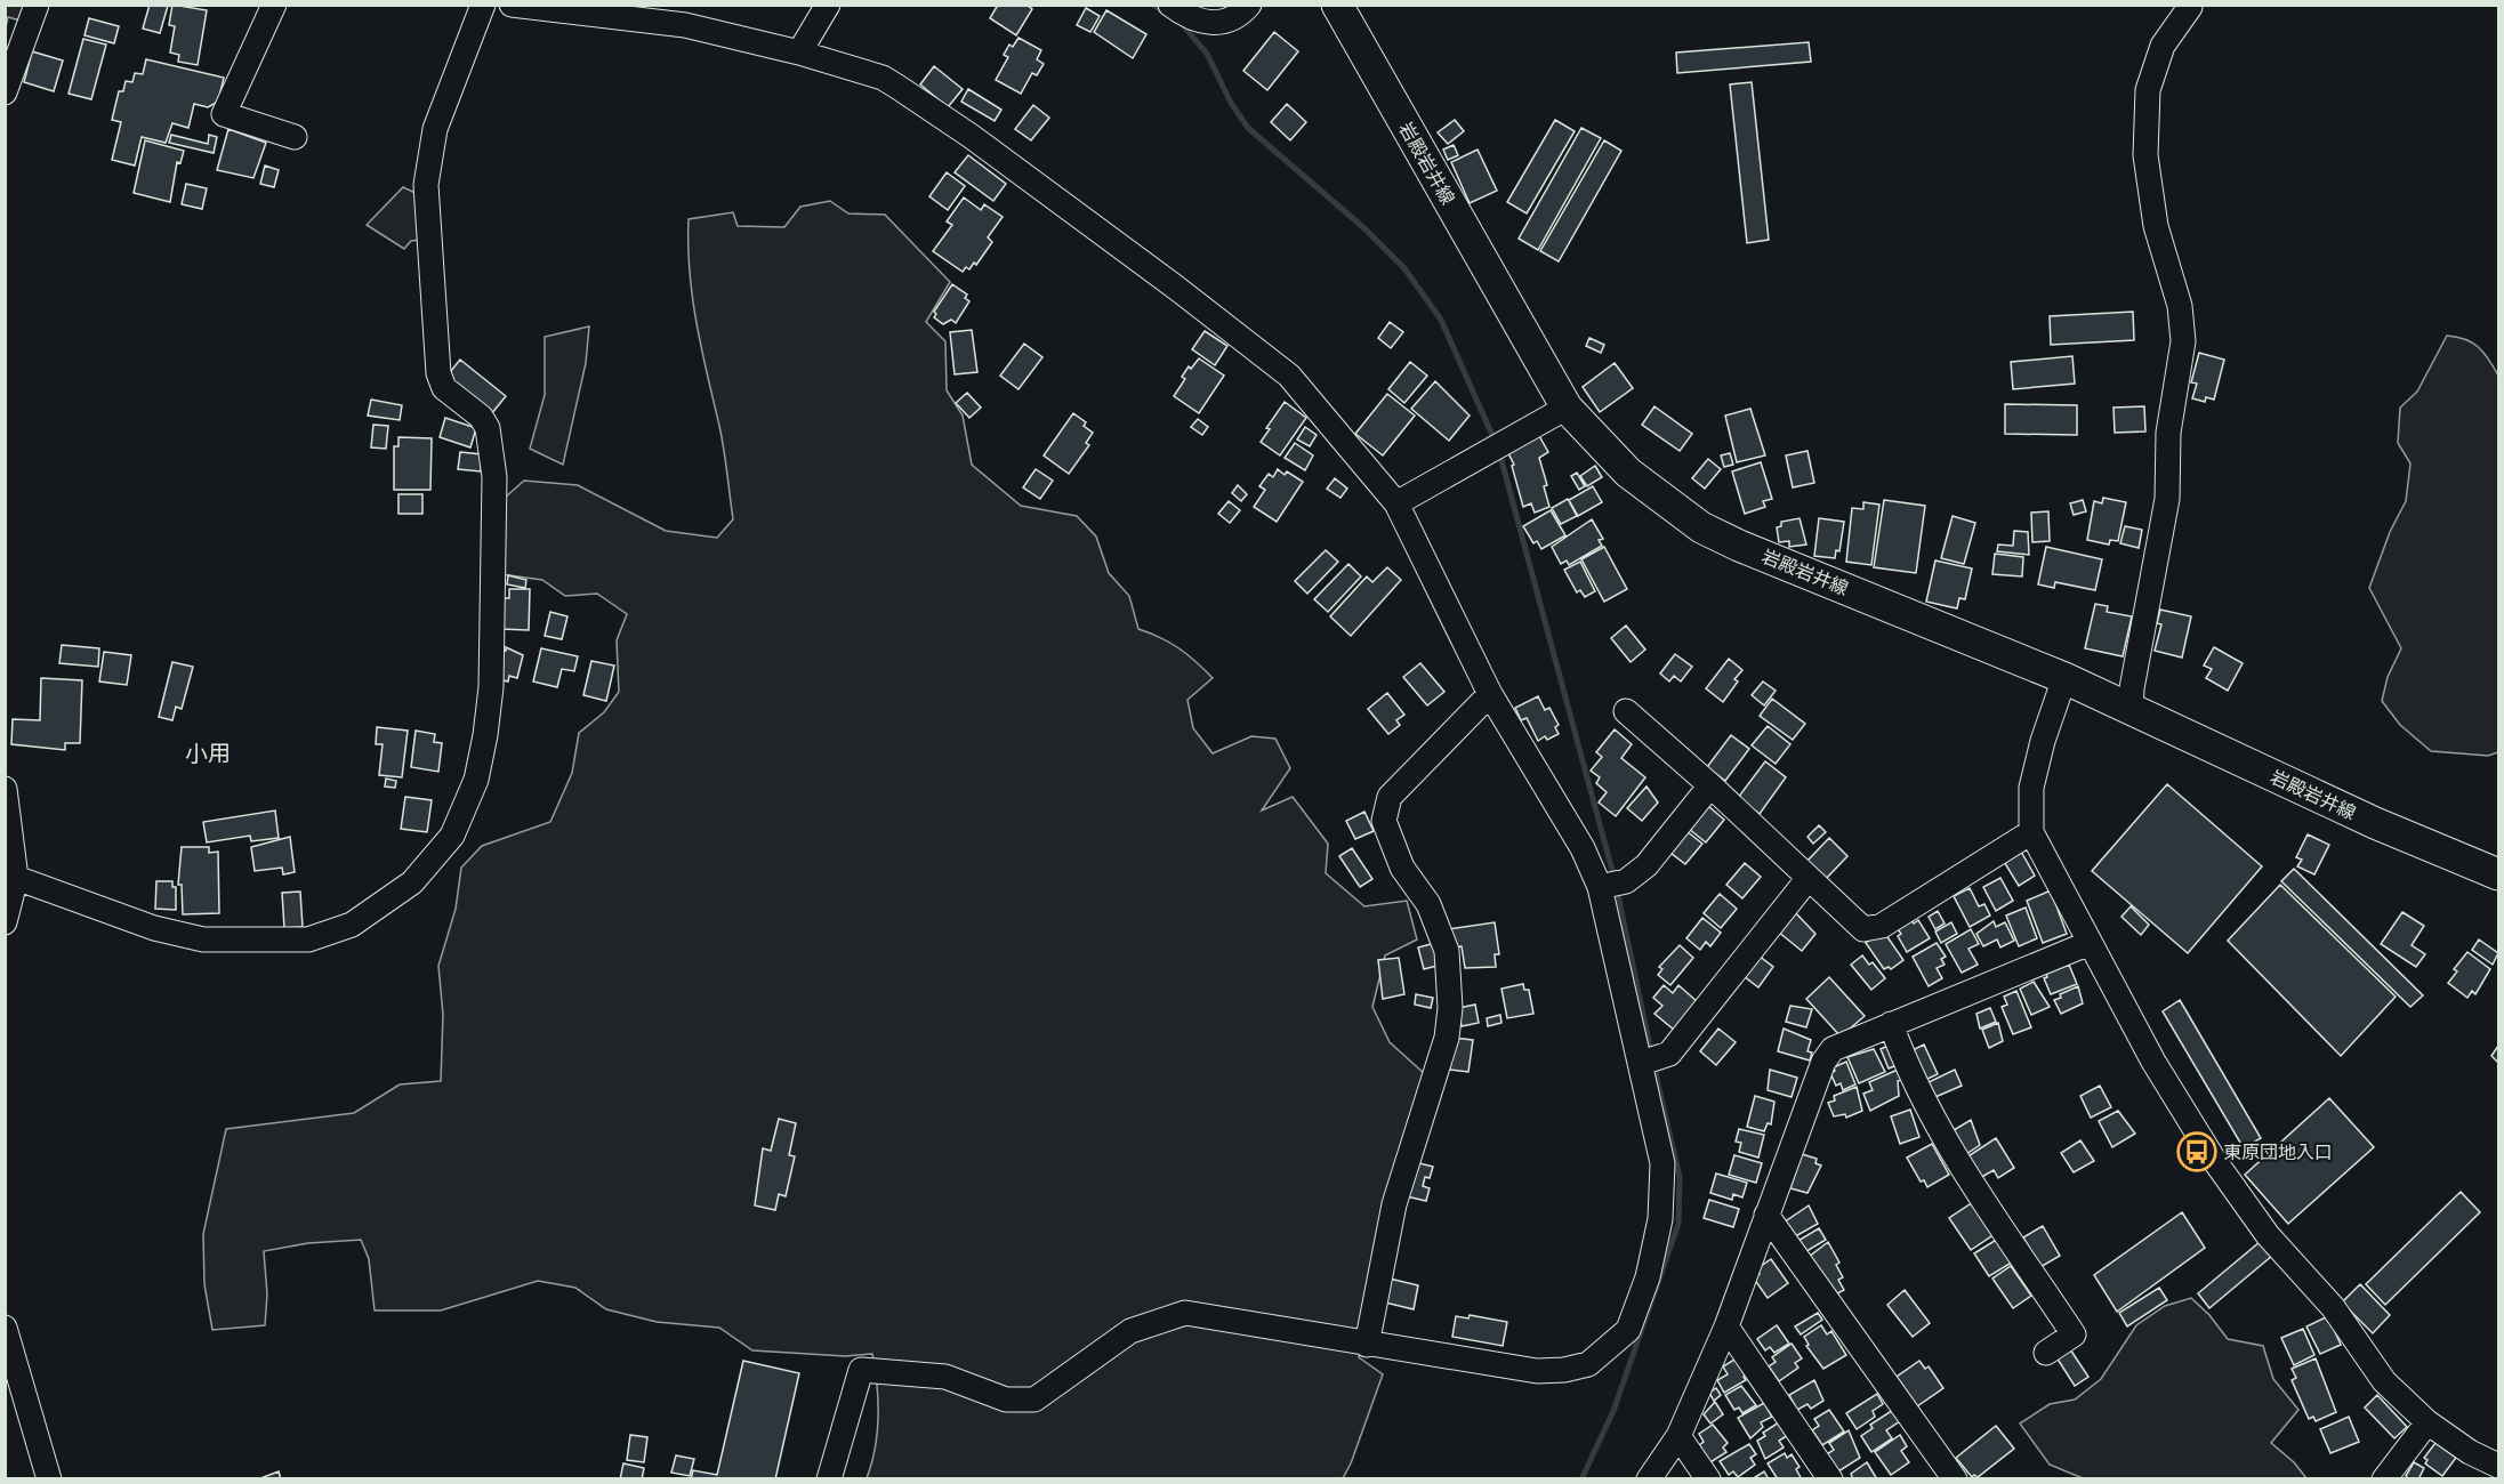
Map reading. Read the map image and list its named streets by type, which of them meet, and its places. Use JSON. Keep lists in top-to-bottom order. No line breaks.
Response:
{"streets":{"main road":["岩殿岩井線"]},"districts":["小用"],"places":{"bus stop":["東原団地入口"]}}
